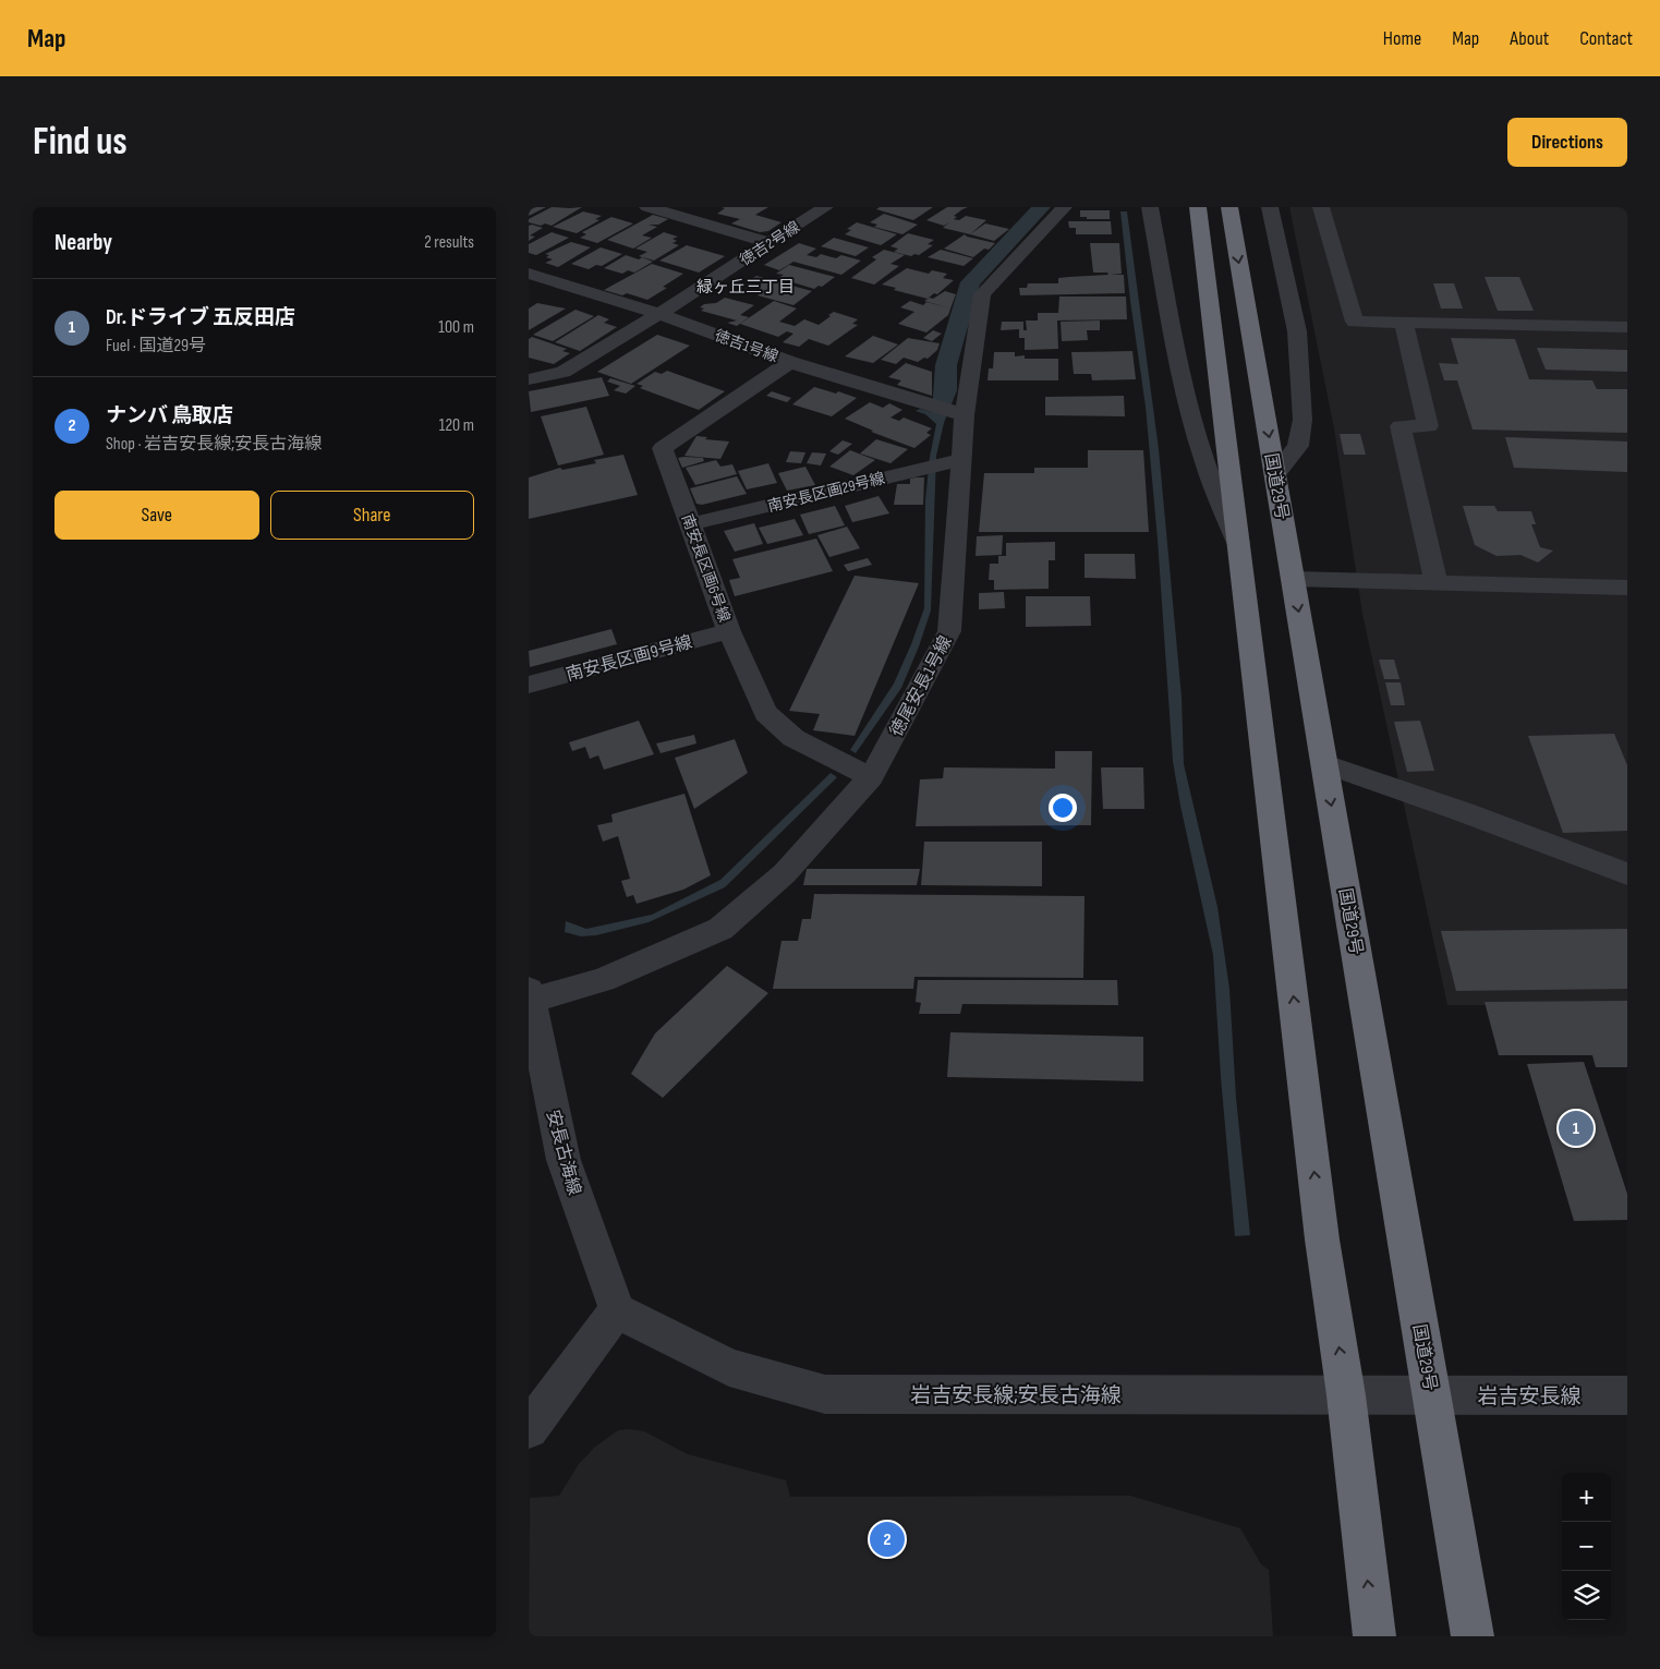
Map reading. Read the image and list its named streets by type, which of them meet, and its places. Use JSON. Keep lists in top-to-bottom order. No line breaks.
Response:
{"streets":{"highway":["国道29号"],"street":["徳吉2号線","徳吉1号線","南安長区画29号線","南安長区画6号線","南安長区画9号線","徳尾安長1号線","安長古海線","岩吉安長線;安長古海線","岩吉安長線"]},"crossings":[["徳吉2号線","徳吉1号線"],["徳吉1号線","南安長区画6号線"],["徳吉1号線","徳尾安長1号線"],["国道29号","岩吉安長線;安長古海線"],["国道29号","岩吉安長線"],["南安長区画29号線","南安長区画6号線"],["南安長区画29号線","徳尾安長1号線"],["南安長区画6号線","南安長区画9号線"],["南安長区画6号線","徳尾安長1号線"],["徳尾安長1号線","安長古海線"],["安長古海線","岩吉安長線;安長古海線"],["岩吉安長線;安長古海線","岩吉安長線"]],"districts":["緑ヶ丘三丁目"],"page":{"header":"Map","nav":["Home","Map","About","Contact"],"buttons":["Directions",["Save","Share"]],"title":"Find us","heading":["Nearby","2 results"],"list":[{"mark":"1","name":"Dr.ドライブ 五反田店","note":"Fuel · 国道29号","value":"100 m"},{"mark":"2","name":"ナンバ 鳥取店","note":"Shop · 岩吉安長線;安長古海線","value":"120 m"}],"pins":["1","2"],"map_buttons":["+","−"]}}
